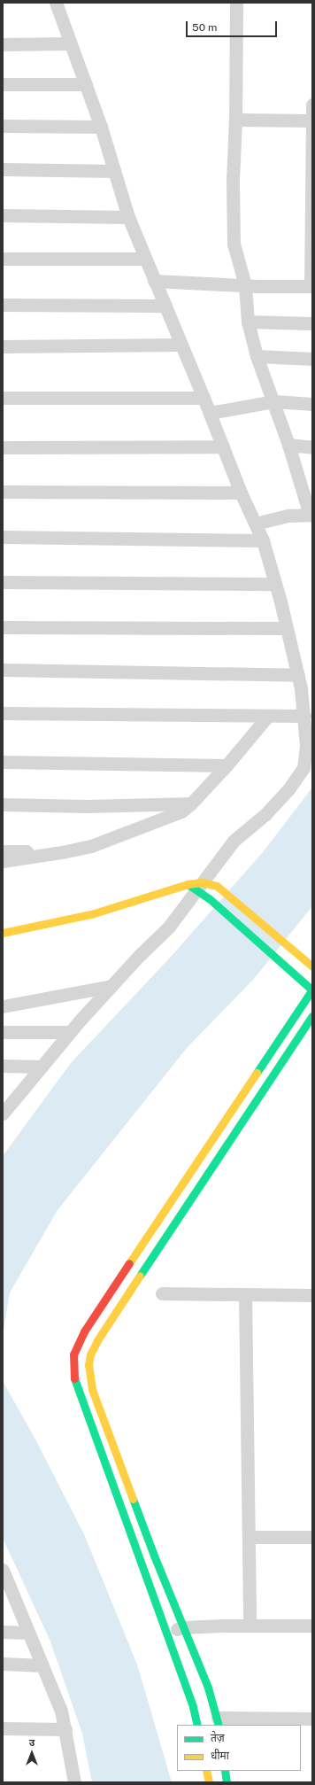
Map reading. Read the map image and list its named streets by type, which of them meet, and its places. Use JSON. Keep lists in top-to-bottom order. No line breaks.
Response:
{"legend":["तेज़","धीमा"],"scale_bar":"50 m","north":"top"}
